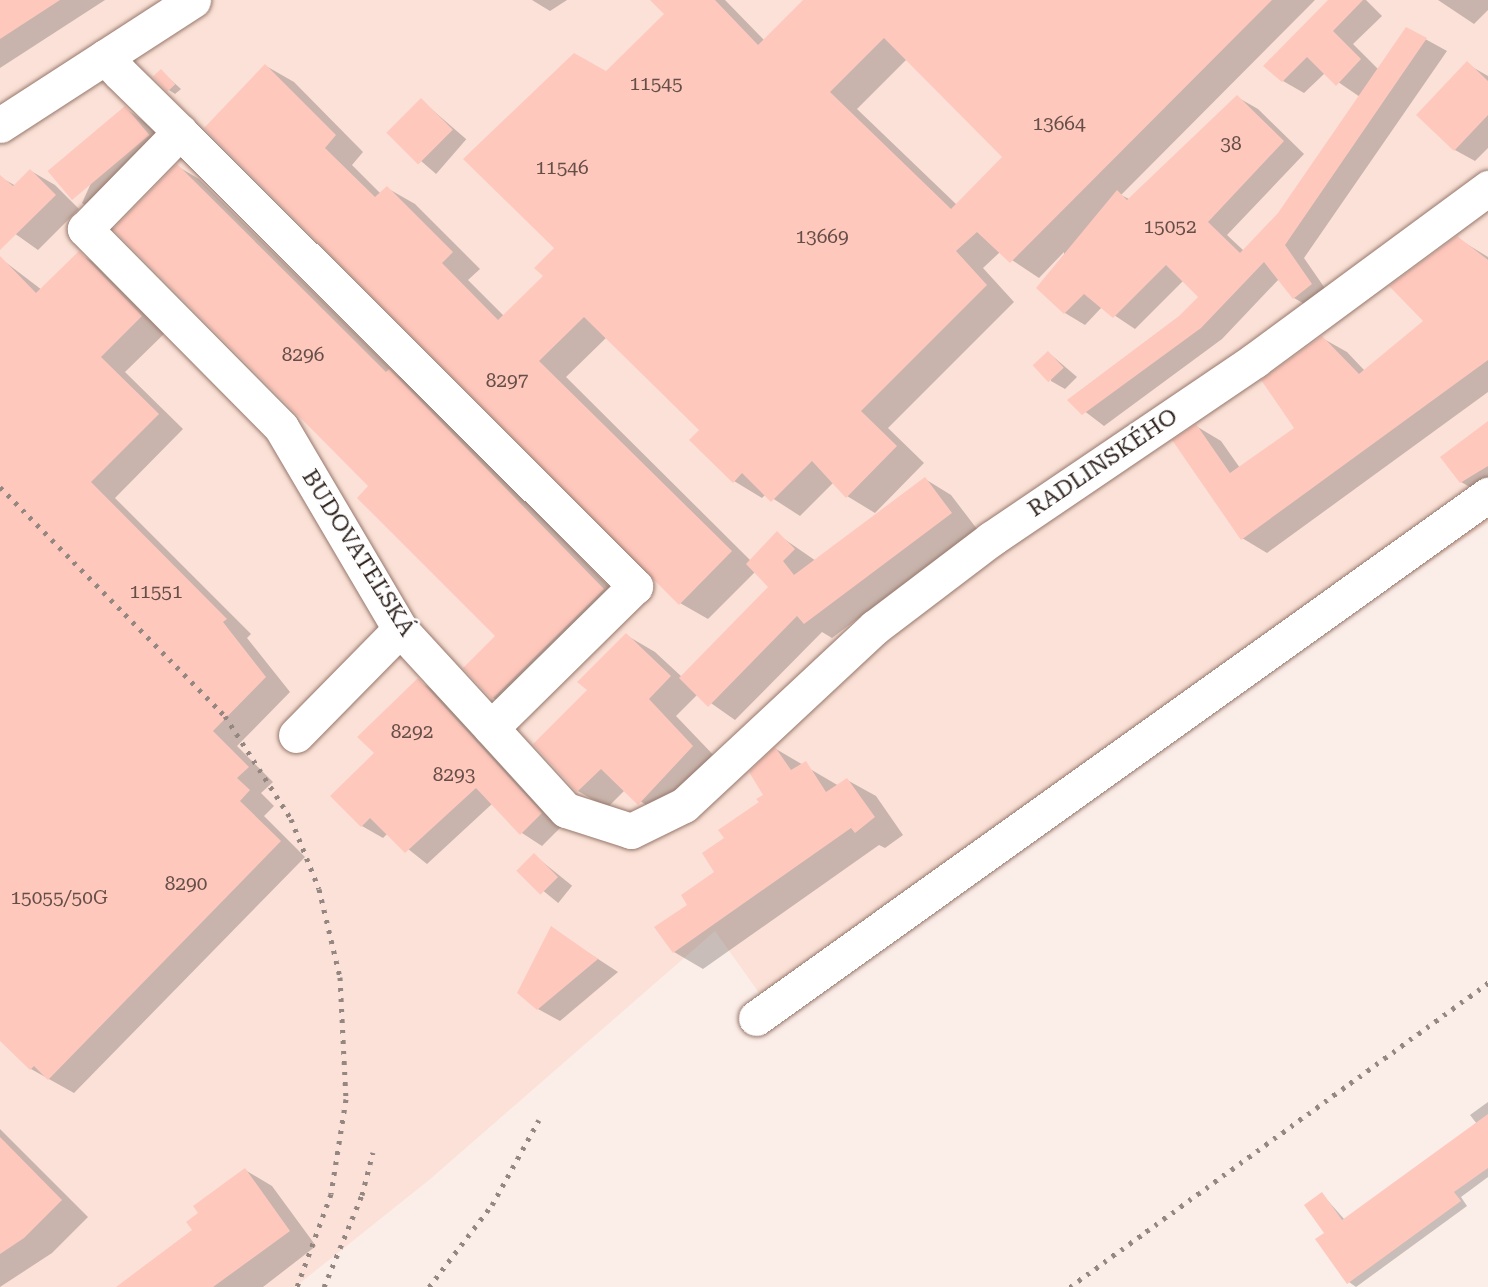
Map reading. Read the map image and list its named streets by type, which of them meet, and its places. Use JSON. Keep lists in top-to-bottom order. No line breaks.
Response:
{"streets":{"street":["RADLINSKÉHO","BUDOVATEĽSKÁ"]},"crossings":[["RADLINSKÉHO","BUDOVATEĽSKÁ"]],"house_numbers":["11545","13664","38","11546","15052","13669","8296","8297","11551","8292","8293","8290","15055/50G"]}
